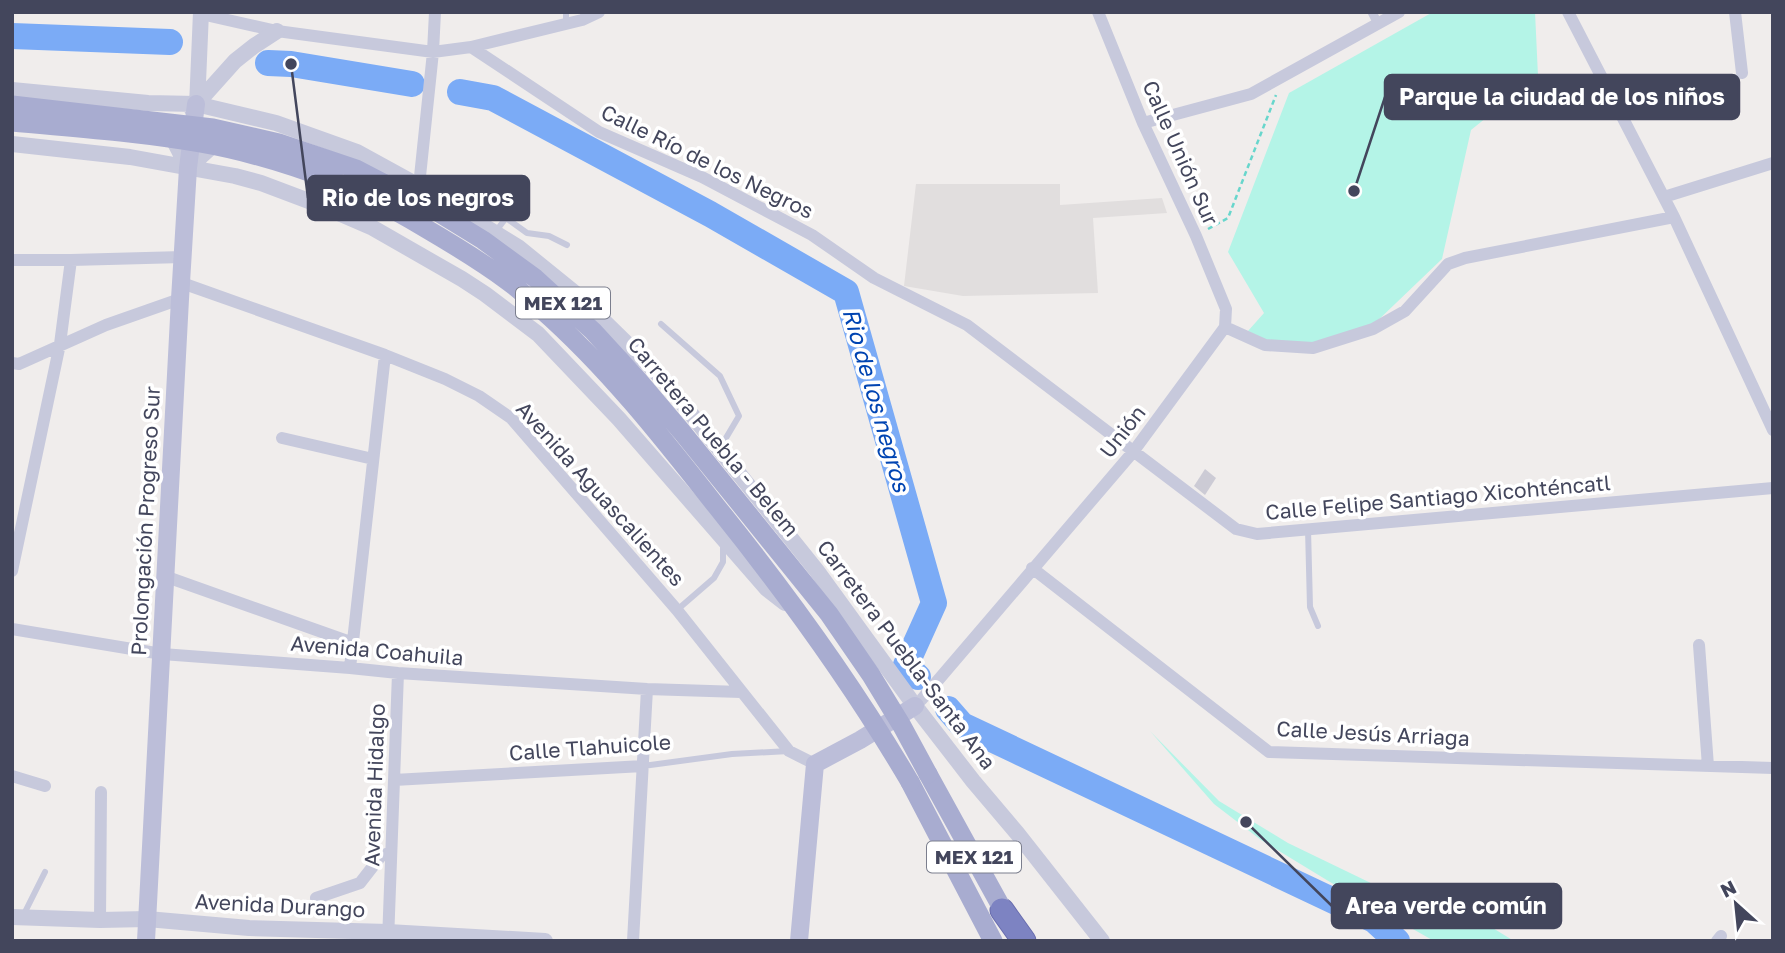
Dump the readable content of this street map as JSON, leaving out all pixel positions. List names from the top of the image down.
{
  "streets": {
    "main road": ["MEX 121", "Carretera Puebla - Belem", "Prolongación Progreso Sur"],
    "street": [
      "Calle Unión Sur",
      "Calle Río de los Negros",
      "Unión",
      "Avenida Aguascalientes",
      "Calle Felipe Santiago Xicohténcatl",
      "Avenida Coahuila",
      "Carretera Puebla-Santa Ana",
      "Calle Jesús Arriaga",
      "Calle Tlahuicole",
      "Avenida Hidalgo",
      "Avenida Durango"
    ]
  },
  "crossings": [
    ["Calle Unión Sur", "Unión"],
    ["Calle Río de los Negros", "Unión"],
    ["Calle Río de los Negros", "Calle Felipe Santiago Xicohténcatl"],
    ["Unión", "Calle Felipe Santiago Xicohténcatl"],
    ["Unión", "Carretera Puebla-Santa Ana"],
    ["Unión", "Calle Jesús Arriaga"],
    ["Avenida Aguascalientes", "Prolongación Progreso Sur"],
    ["Avenida Aguascalientes", "Avenida Coahuila"],
    ["Avenida Aguascalientes", "Calle Tlahuicole"],
    ["Prolongación Progreso Sur", "Avenida Coahuila"],
    ["Prolongación Progreso Sur", "Carretera Puebla-Santa Ana"],
    ["Prolongación Progreso Sur", "Avenida Durango"],
    ["Avenida Coahuila", "Avenida Hidalgo"],
    ["Calle Tlahuicole", "Avenida Hidalgo"],
    ["Avenida Hidalgo", "Avenida Durango"]
  ],
  "water": ["Rio de los negros"],
  "places": ["Rio de los negros", "Parque la ciudad de los niños", "Area verde común"],
  "north": "top left"
}
